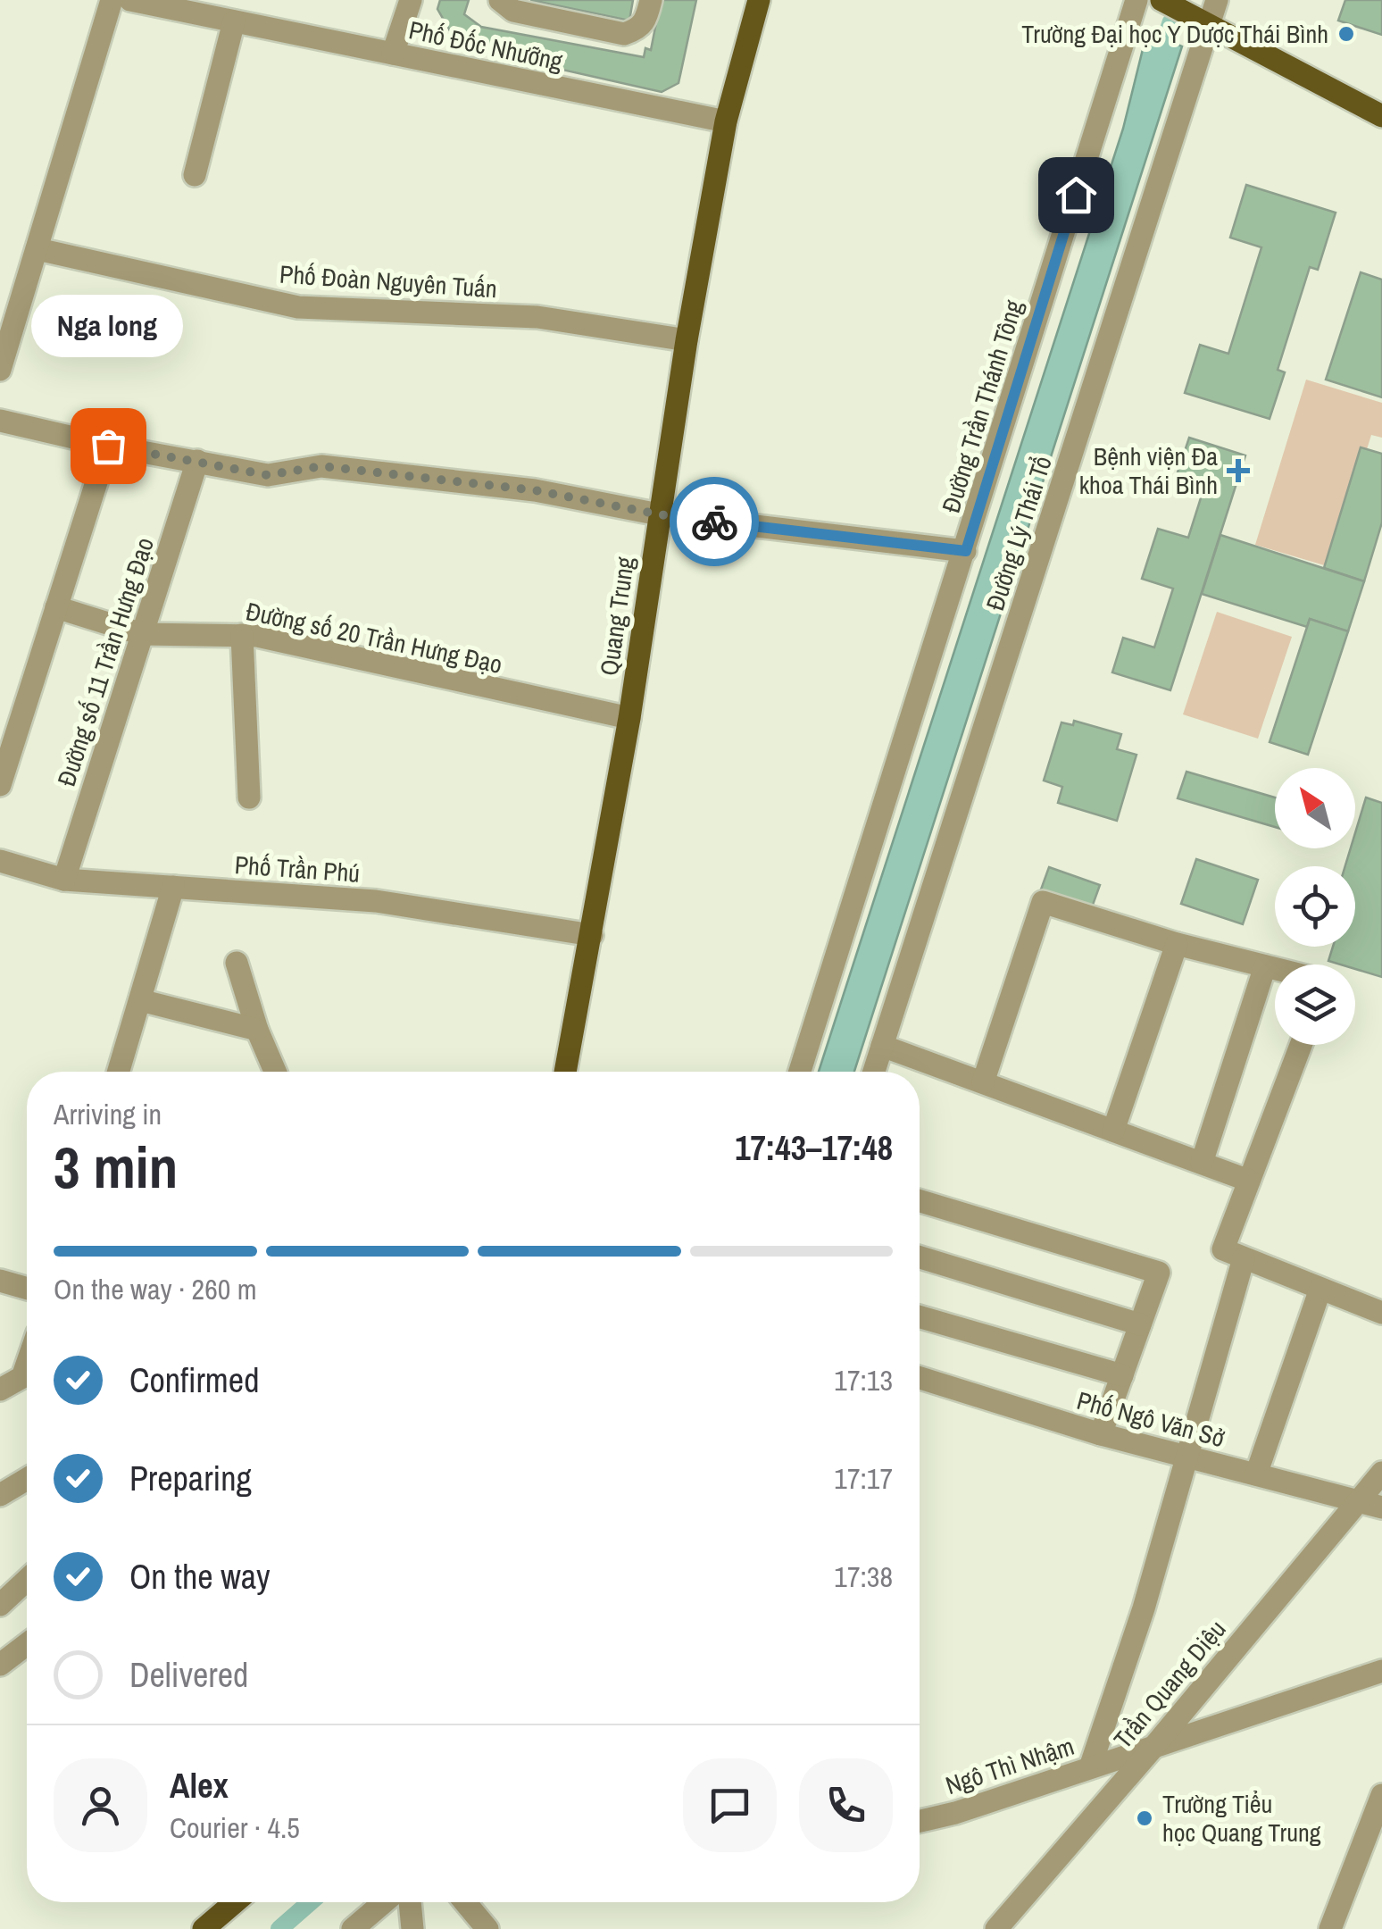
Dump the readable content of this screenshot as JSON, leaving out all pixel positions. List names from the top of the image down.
{
  "streets": {
    "main road": ["Quang Trung"],
    "street": [
      "Phố Đốc Nhưỡng",
      "Phố Đoàn Nguyên Tuấn",
      "Đường Trần Thánh Tông",
      "Đường Lý Thái Tổ",
      "Đường số 20 Trần Hưng Đạo",
      "Đường số 11 Trần Hưng Đạo",
      "Phố Trần Phú",
      "Phố Ngô Văn Sở",
      "Trần Quang Diệu",
      "Ngô Thì Nhậm"
    ]
  },
  "crossings": [
    ["Phố Đốc Nhưỡng", "Quang Trung"],
    ["Phố Đoàn Nguyên Tuấn", "Quang Trung"],
    ["Quang Trung", "Đường số 20 Trần Hưng Đạo"],
    ["Quang Trung", "Phố Trần Phú"],
    ["Đường số 20 Trần Hưng Đạo", "Đường số 11 Trần Hưng Đạo"],
    ["Đường số 11 Trần Hưng Đạo", "Phố Trần Phú"],
    ["Phố Ngô Văn Sở", "Trần Quang Diệu"],
    ["Trần Quang Diệu", "Ngô Thì Nhậm"]
  ],
  "places": {
    "other": ["Trường Đại học Y Dược Thái Bình", "Nga long", "Trường Tiểu học Quang Trung"],
    "health": ["Bệnh viện Đa khoa Thái Bình"]
  },
  "north": "top left",
  "page": {
    "bubble": "Nga long",
    "heading": ["3 min", "Arriving in", "17:43–17:48"],
    "panel": ["Alex", "Courier · 4.5"],
    "bar": "On the way · 260 m",
    "list": [
      ["Confirmed", "17:13"],
      ["Preparing", "17:17"],
      ["On the way", "17:38"],
      "Delivered"
    ]
  }
}
